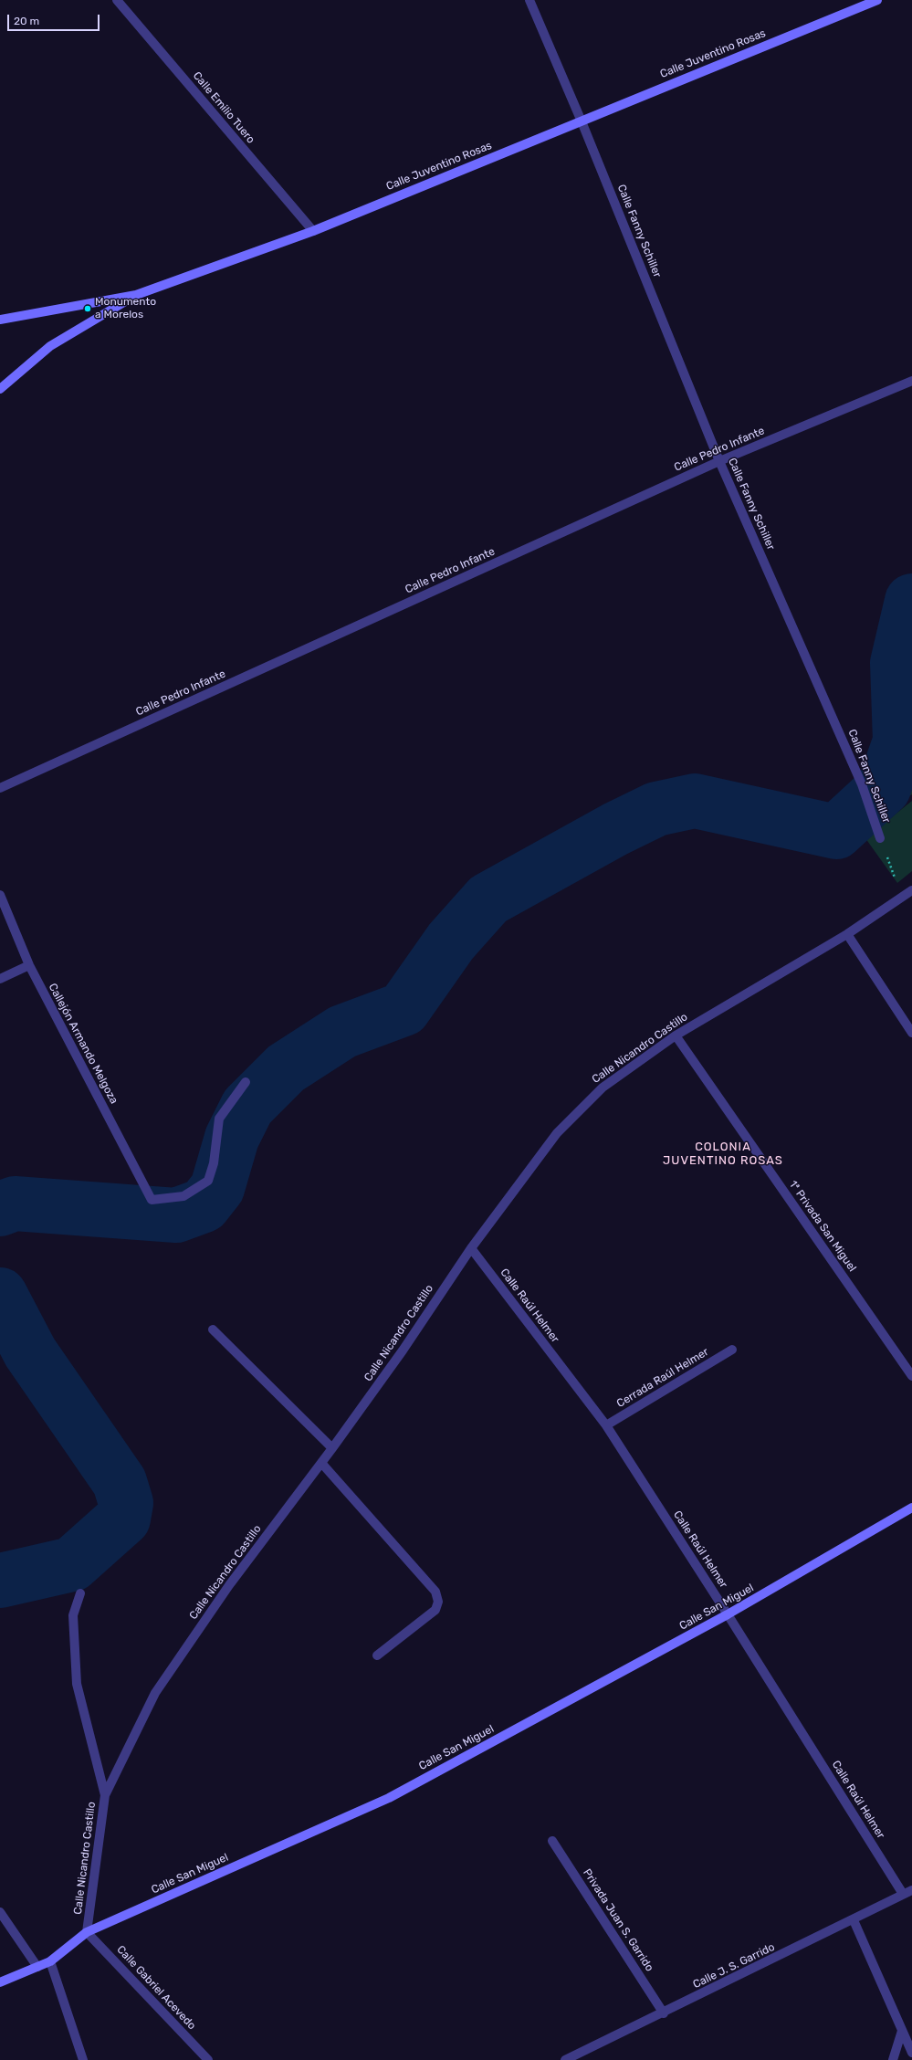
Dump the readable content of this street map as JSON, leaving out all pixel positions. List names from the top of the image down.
{
  "streets": {
    "street": [
      "Calle Juventino Rosas",
      "Calle Emilio Tuero",
      "Calle Fanny Schiller",
      "Calle Pedro Infante",
      "Callejón Armando Melgoza",
      "Calle Nicandro Castillo",
      "1ª Privada San Miguel",
      "Calle Raúl Helmer",
      "Cerrada Raúl Helmer",
      "Calle San Miguel",
      "Privada Juan S. Garrido",
      "Calle J. S. Garrido",
      "Calle Gabriel Acevedo"
    ]
  },
  "crossings": [
    ["Calle Juventino Rosas", "Calle Emilio Tuero"],
    ["Calle Juventino Rosas", "Calle Fanny Schiller"],
    ["Calle Fanny Schiller", "Calle Pedro Infante"],
    ["Calle Fanny Schiller", "Calle Nicandro Castillo"],
    ["Calle Nicandro Castillo", "1ª Privada San Miguel"],
    ["Calle Nicandro Castillo", "Calle Raúl Helmer"],
    ["Calle Nicandro Castillo", "Calle San Miguel"],
    ["Calle Nicandro Castillo", "Calle Gabriel Acevedo"],
    ["Calle Raúl Helmer", "Cerrada Raúl Helmer"],
    ["Calle Raúl Helmer", "Calle San Miguel"],
    ["Calle Raúl Helmer", "Calle J. S. Garrido"],
    ["Calle San Miguel", "Calle Gabriel Acevedo"],
    ["Privada Juan S. Garrido", "Calle J. S. Garrido"]
  ],
  "districts": ["COLONIA JUVENTINO ROSAS"],
  "places": ["Monumento a Morelos"],
  "scale_bar": "20 m"
}
